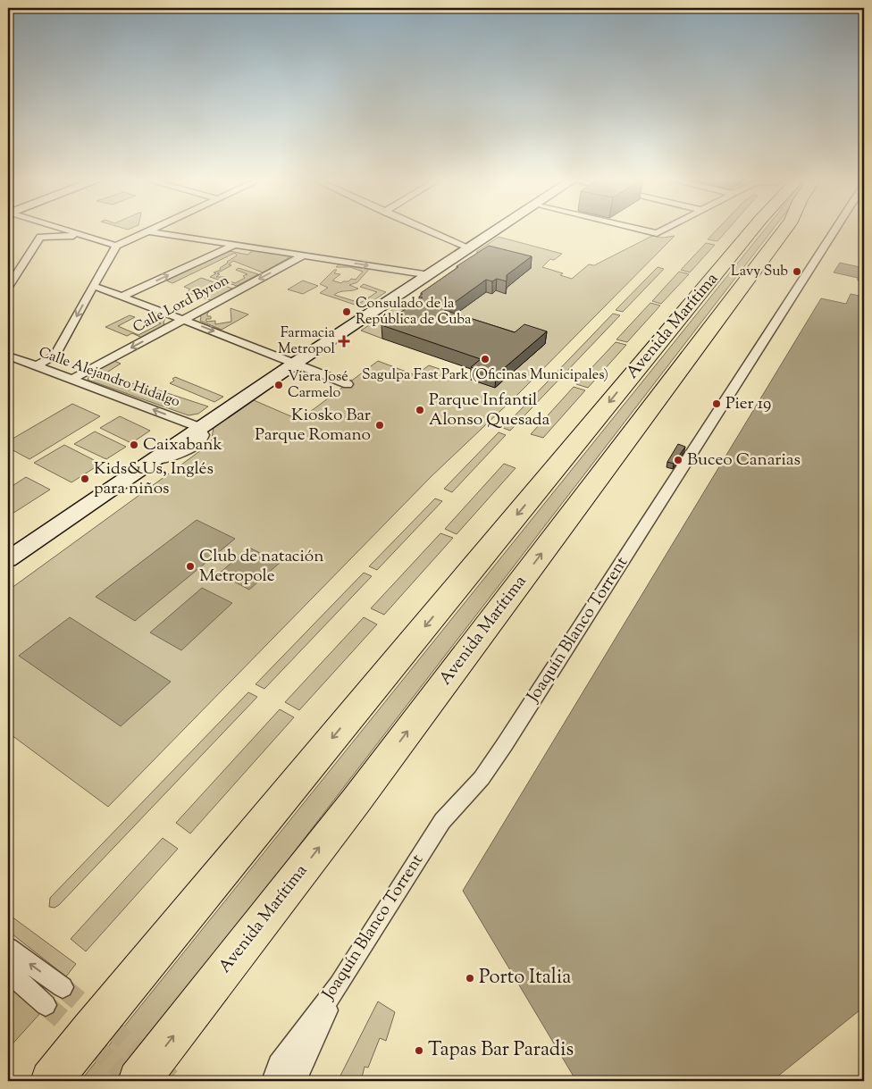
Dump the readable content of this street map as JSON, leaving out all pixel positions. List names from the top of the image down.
{
  "streets": {
    "highway": ["Avenida Marítima"],
    "street": ["Calle Lord Byron", "Calle Alejandro Hidalgo", "Joaquín Blanco Torrent"]
  },
  "crossings": [
    ["Calle Lord Byron", "Calle Alejandro Hidalgo"]
  ],
  "places": {
    "other": [
      "Lavy Sub",
      "Consulado de la República de Cuba",
      "Sagulpa Fast Park (Oficinas Municipales)",
      "Viera José Carmelo",
      "Pier 19",
      "Parque Infantil Alonso Quesada",
      "Kiosko Bar Parque Romano",
      "Caixabank",
      "Buceo Canarias",
      "Kids&Us, Inglés para niños",
      "Club de natación Metropole",
      "Porto Italia",
      "Tapas Bar Paradis"
    ],
    "health": ["Farmacia Metropol"]
  }
}
